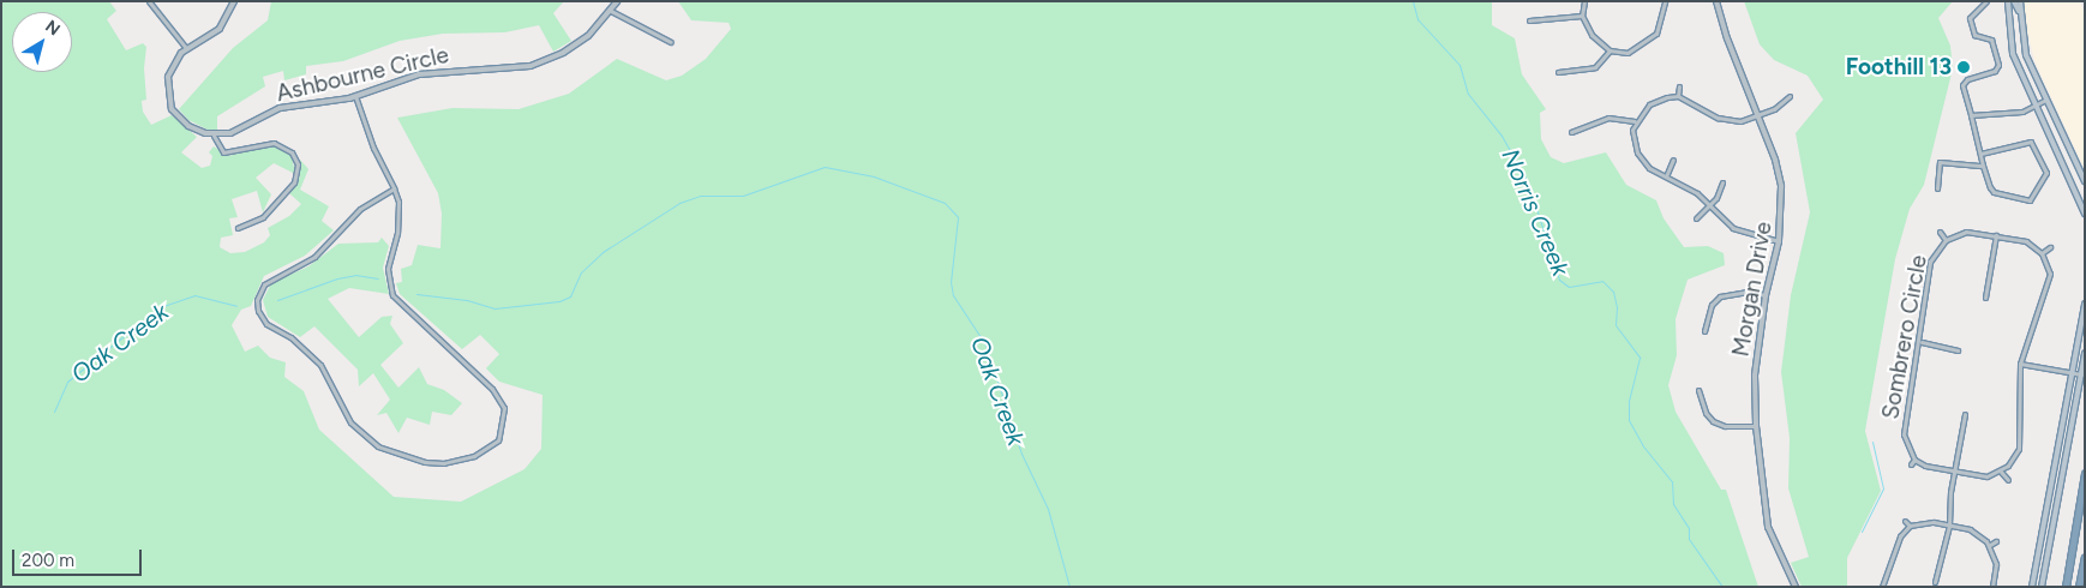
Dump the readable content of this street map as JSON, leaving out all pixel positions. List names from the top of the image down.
{
  "streets": {
    "street": ["Ashbourne Circle", "Morgan Drive", "Sombrero Circle"]
  },
  "water": ["Norris Creek", "Oak Creek"],
  "places": ["Foothill 13"],
  "scale_bar": "200 m",
  "north": "top right"
}
